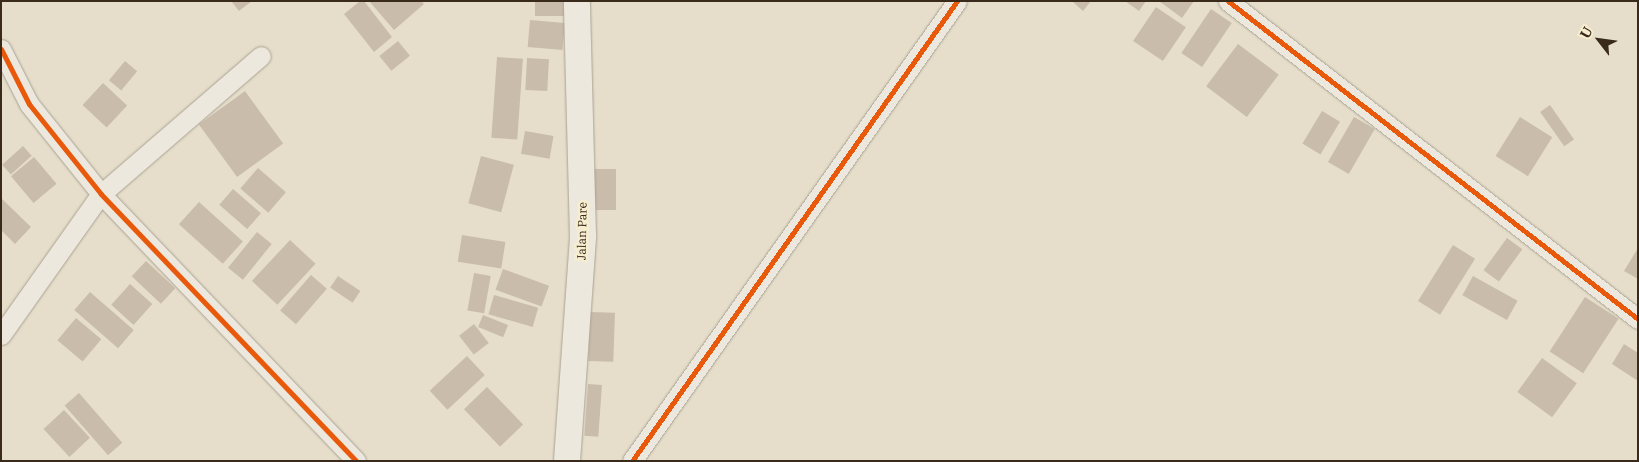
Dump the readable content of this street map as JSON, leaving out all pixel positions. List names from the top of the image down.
{
  "streets": {
    "street": ["Jalan Pare"]
  },
  "north": "top left"
}
